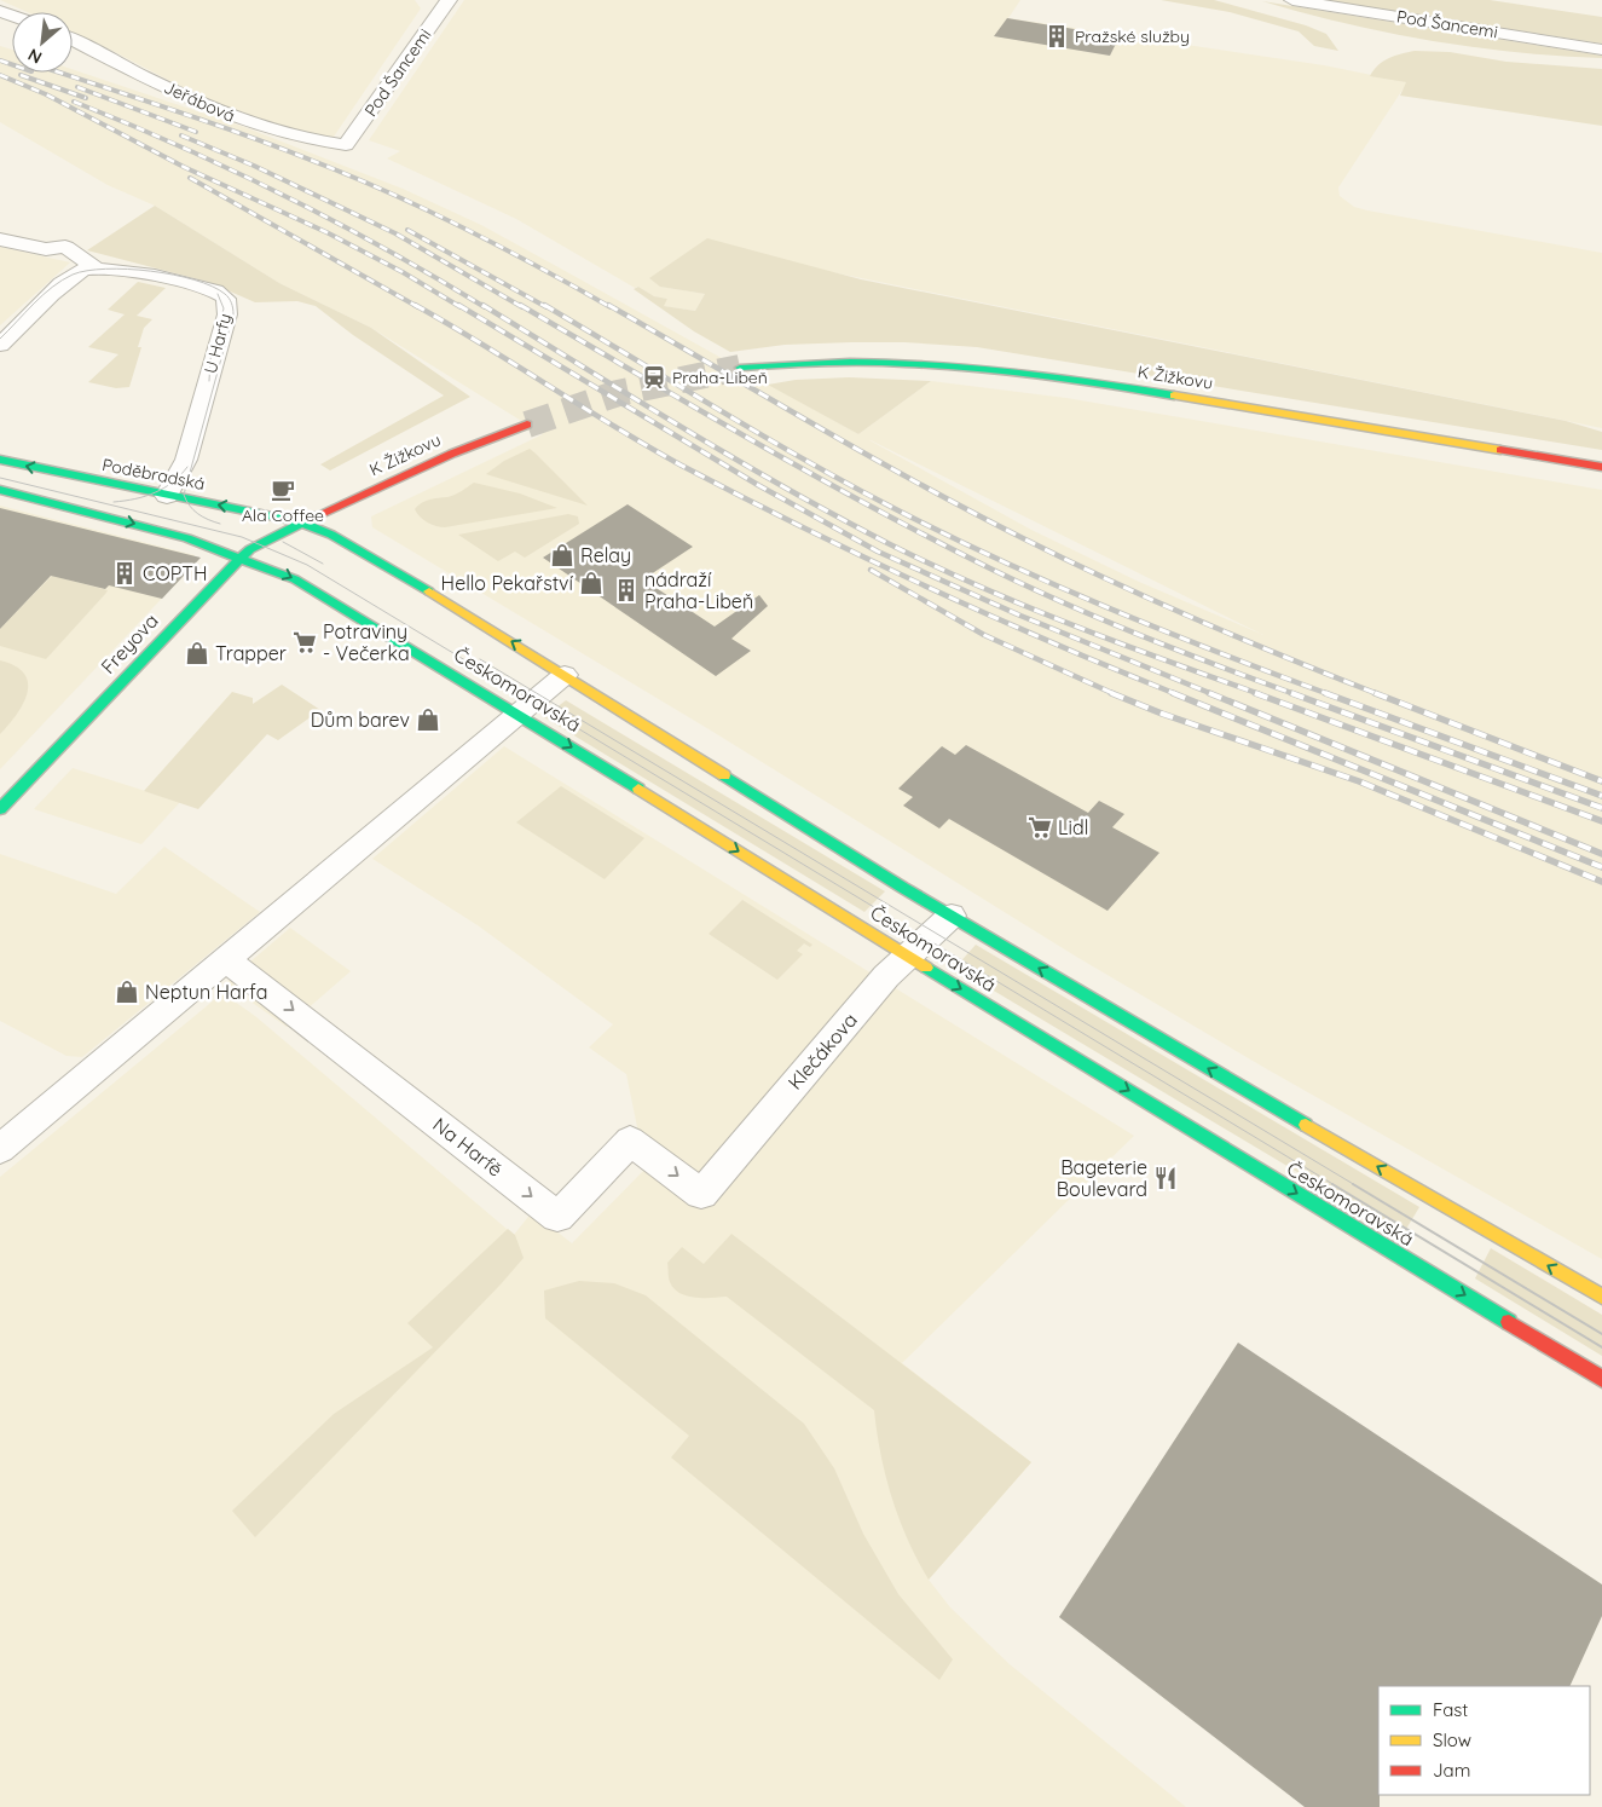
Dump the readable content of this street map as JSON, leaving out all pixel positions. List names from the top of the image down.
{
  "streets": {
    "main road": [
      "K Žižkovu",
      "Poděbradská",
      "Freyova",
      "Českomoravská"
    ],
    "street": [
      "Pod Šancemi",
      "Jeřábová",
      "U Harfy",
      "Klečákova",
      "Na Harfě"
    ]
  },
  "crossings": [
    ["Pod Šancemi", "Jeřábová"],
    ["U Harfy", "Poděbradská"],
    ["K Žižkovu", "Poděbradská"],
    ["K Žižkovu", "Freyova"],
    ["K Žižkovu", "Českomoravská"],
    ["Poděbradská", "Freyova"],
    ["Poděbradská", "Českomoravská"],
    ["Freyova", "Českomoravská"],
    ["Českomoravská", "Klečákova"],
    ["Klečákova", "Na Harfě"]
  ],
  "one_way": ["Na Harfě"],
  "places": {
    "building": ["Pražské služby", "COPTH", "nádraží Praha-Libeň"],
    "station": ["Praha-Libeň"],
    "cafe": ["Ala Coffee"],
    "shop": [
      "Relay",
      "Hello Pekařství",
      "Trapper",
      "Dům barev",
      "Neptun Harfa"
    ],
    "supermarket": ["Potraviny - Večerka", "Lidl"],
    "restaurant": ["Bageterie Boulevard"]
  },
  "legend": ["Fast", "Slow", "Jam"],
  "north": "bottom left"
}
